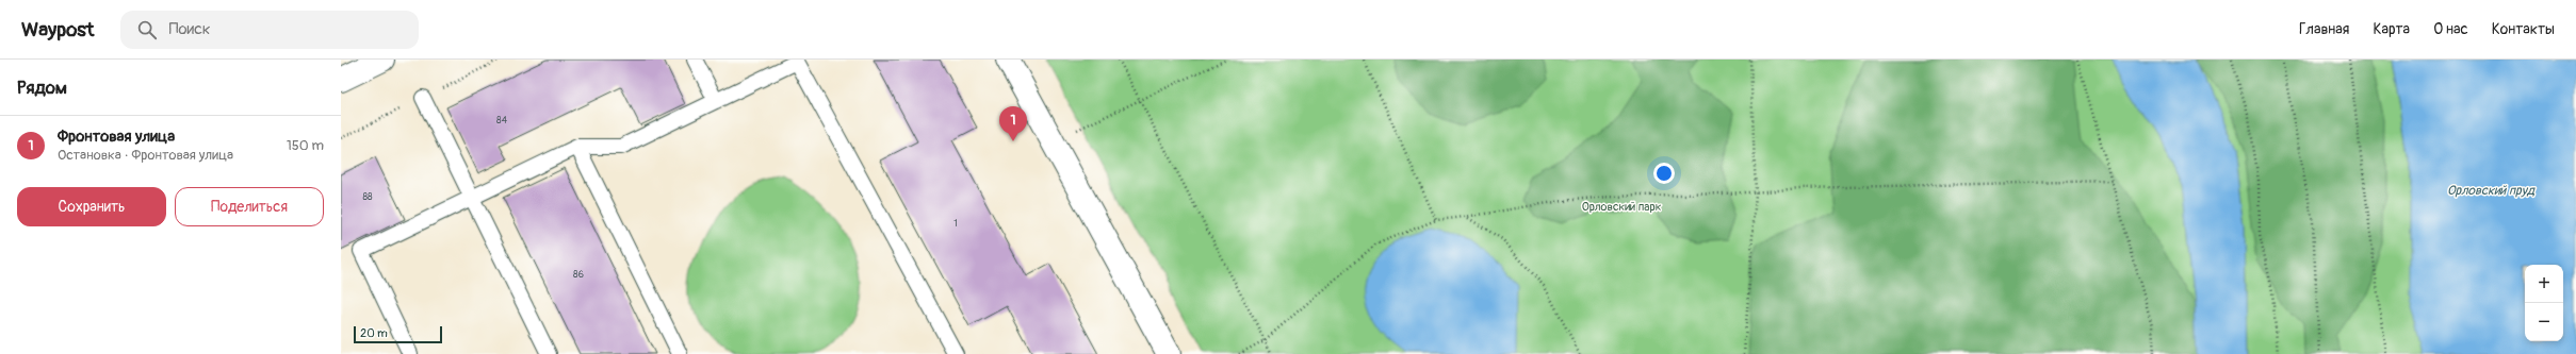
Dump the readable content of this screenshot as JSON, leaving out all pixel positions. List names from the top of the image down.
{
  "water": ["Орловский пруд"],
  "parks": ["Орловский парк"],
  "house_numbers": [
    "84",
    "88",
    "1",
    "86"
  ],
  "scale_bar": "20 m",
  "page": {
    "header": "Waypost",
    "search": "Поиск",
    "nav": [
      "Главная",
      "Карта",
      "О нас",
      "Контакты"
    ],
    "heading": "Рядом",
    "pins": "1",
    "list": [
      {
        "mark": "1",
        "name": "Фронтовая улица",
        "note": "Остановка · Фронтовая улица",
        "value": "150 m"
      }
    ],
    "buttons": ["Сохранить", "Поделиться"],
    "map_buttons": ["+", "−"],
    "scale": "20 m"
  }
}
